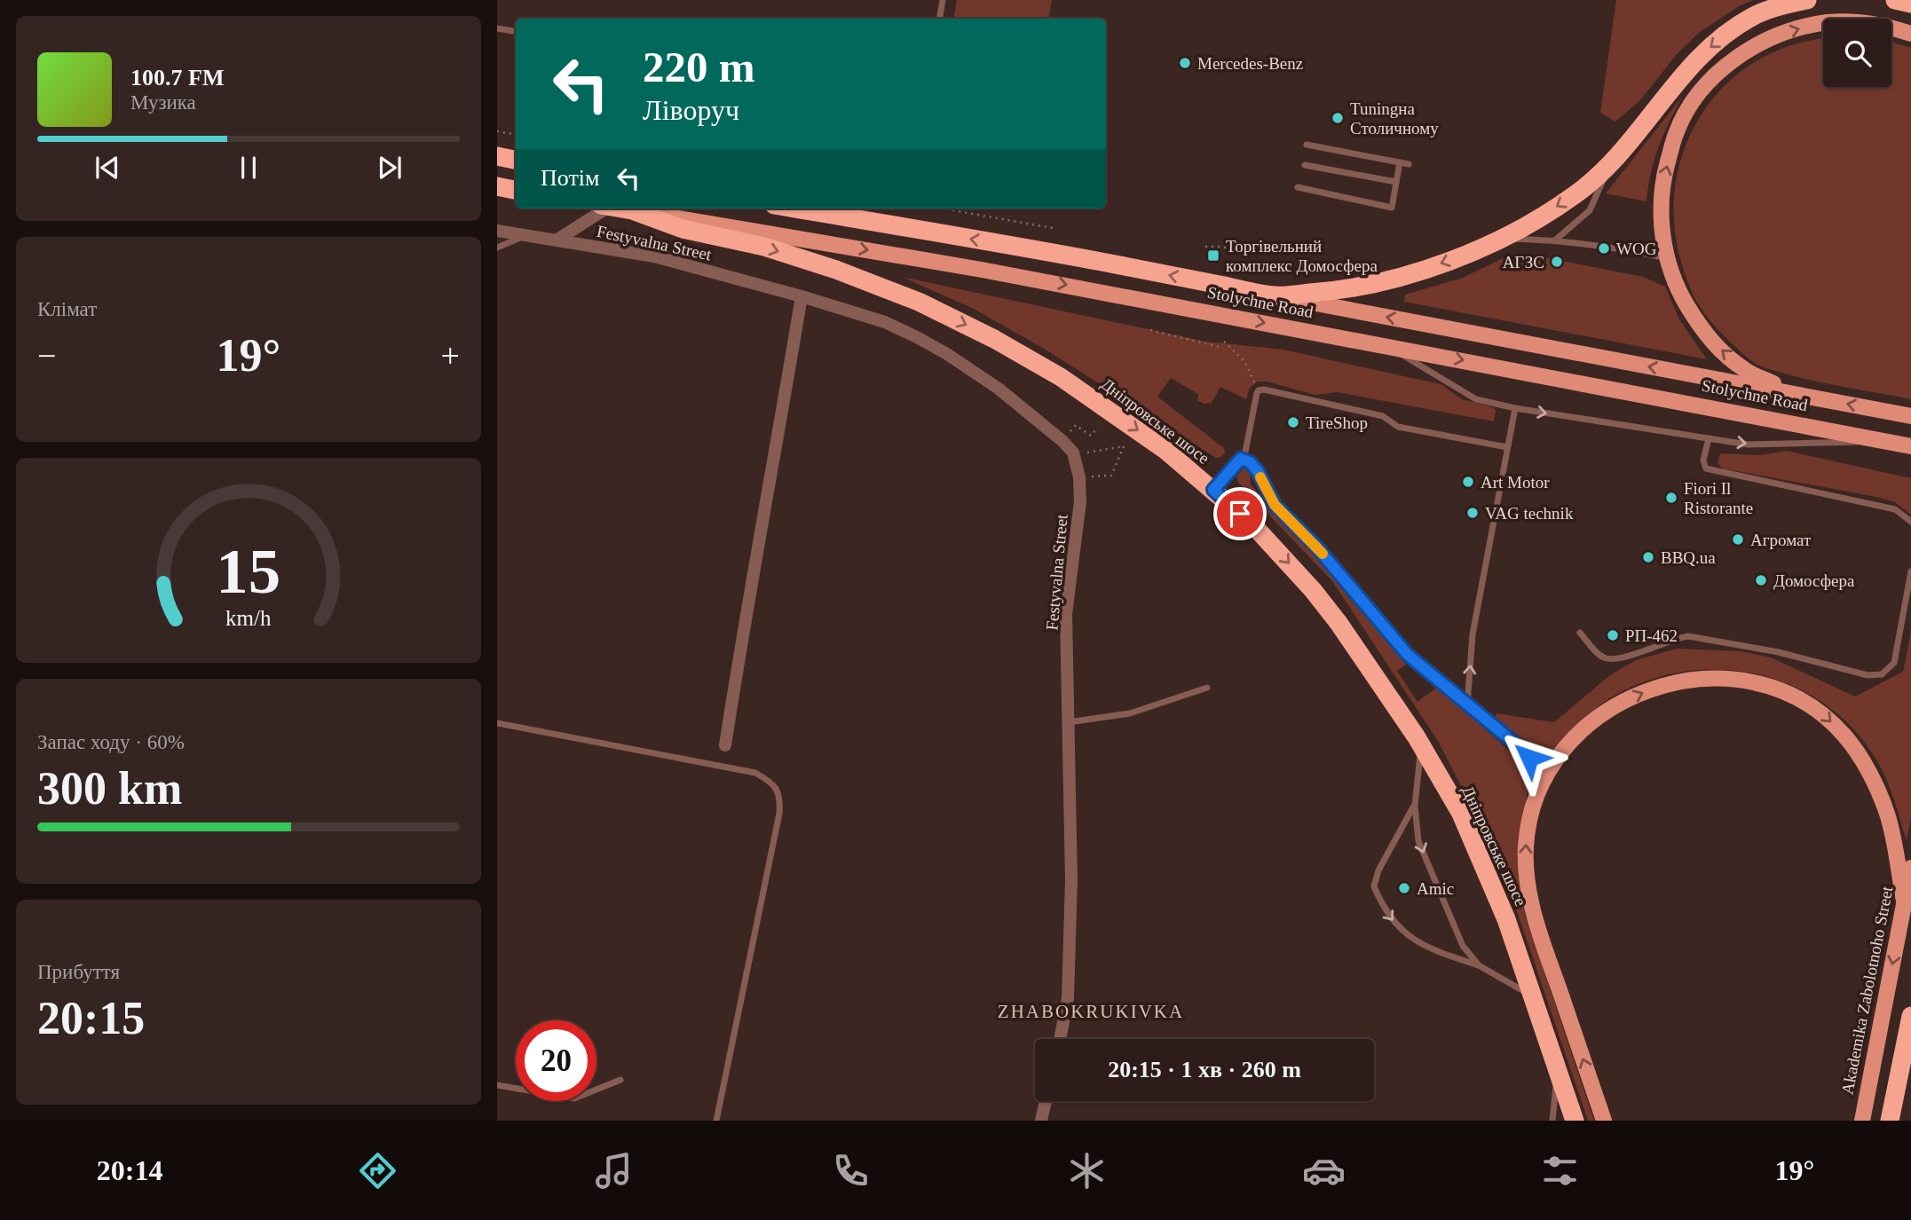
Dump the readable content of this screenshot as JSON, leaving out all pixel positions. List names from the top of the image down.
{
  "streets": {
    "highway": ["Stolychne Road", "Дніпровське шосе"],
    "main road": ["Akademika Zabolotnoho Street"],
    "street": ["Festyvalna Street"]
  },
  "crossings": [
    ["Stolychne Road", "Дніпровське шосе"],
    ["Дніпровське шосе", "Akademika Zabolotnoho Street"]
  ],
  "districts": ["ZHABOKRUKIVKA"],
  "places": {
    "other": [
      "Mercedes-Benz",
      "Tuningна Столичному",
      "WOG",
      "АГЗС",
      "TireShop",
      "Art Motor",
      "Fiori Il Ristorante",
      "VAG technik",
      "Агромат",
      "BBQ.ua",
      "Домосфера",
      "РП-462",
      "Amic"
    ],
    "transit": ["Торгівельний комплекс Домосфера"]
  },
  "page": {
    "turn": ["220 m", "Ліворуч"],
    "song": ["100.7 FM", "Музика"],
    "then": "Потім",
    "tile": [
      "Клімат",
      ["Запас ходу · 60%", "300 km"],
      ["Прибуття", "20:15"]
    ],
    "heat": ["−", "19°", "+"],
    "limit": "20",
    "trip": "20:15 · 1 хв · 260 m",
    "tabs": ["20:14", "19°"],
    "gauge": ["15", "km/h"]
  }
}
